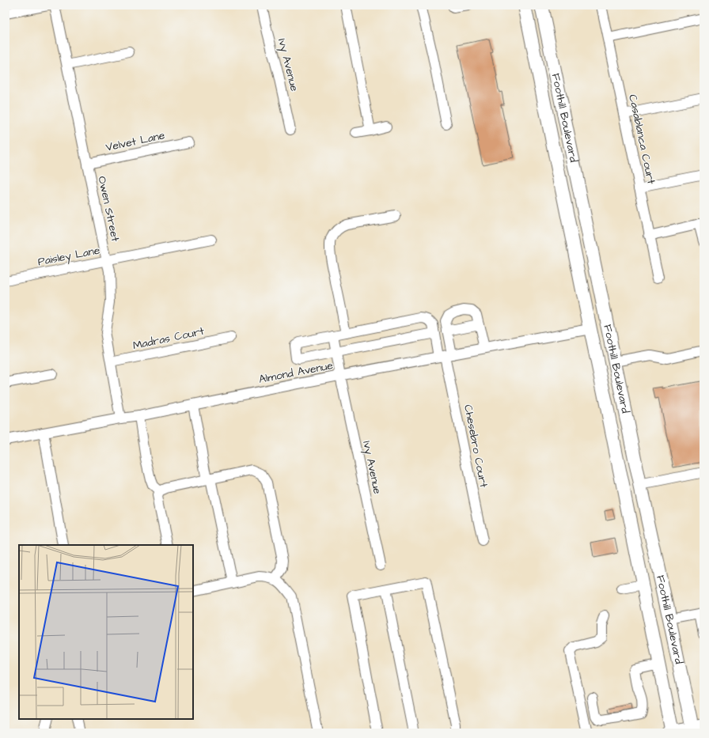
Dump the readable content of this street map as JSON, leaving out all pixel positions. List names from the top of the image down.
{
  "streets": {
    "main road": ["Foothill Boulevard"],
    "street": [
      "Ivy Avenue",
      "Casablanca Court",
      "Velvet Lane",
      "Owen Street",
      "Paisley Lane",
      "Madras Court",
      "Almond Avenue",
      "Chesebro Court"
    ]
  },
  "crossings": [
    ["Ivy Avenue", "Almond Avenue"],
    ["Foothill Boulevard", "Almond Avenue"],
    ["Velvet Lane", "Owen Street"],
    ["Owen Street", "Paisley Lane"],
    ["Owen Street", "Madras Court"],
    ["Owen Street", "Almond Avenue"],
    ["Almond Avenue", "Chesebro Court"]
  ]
}
